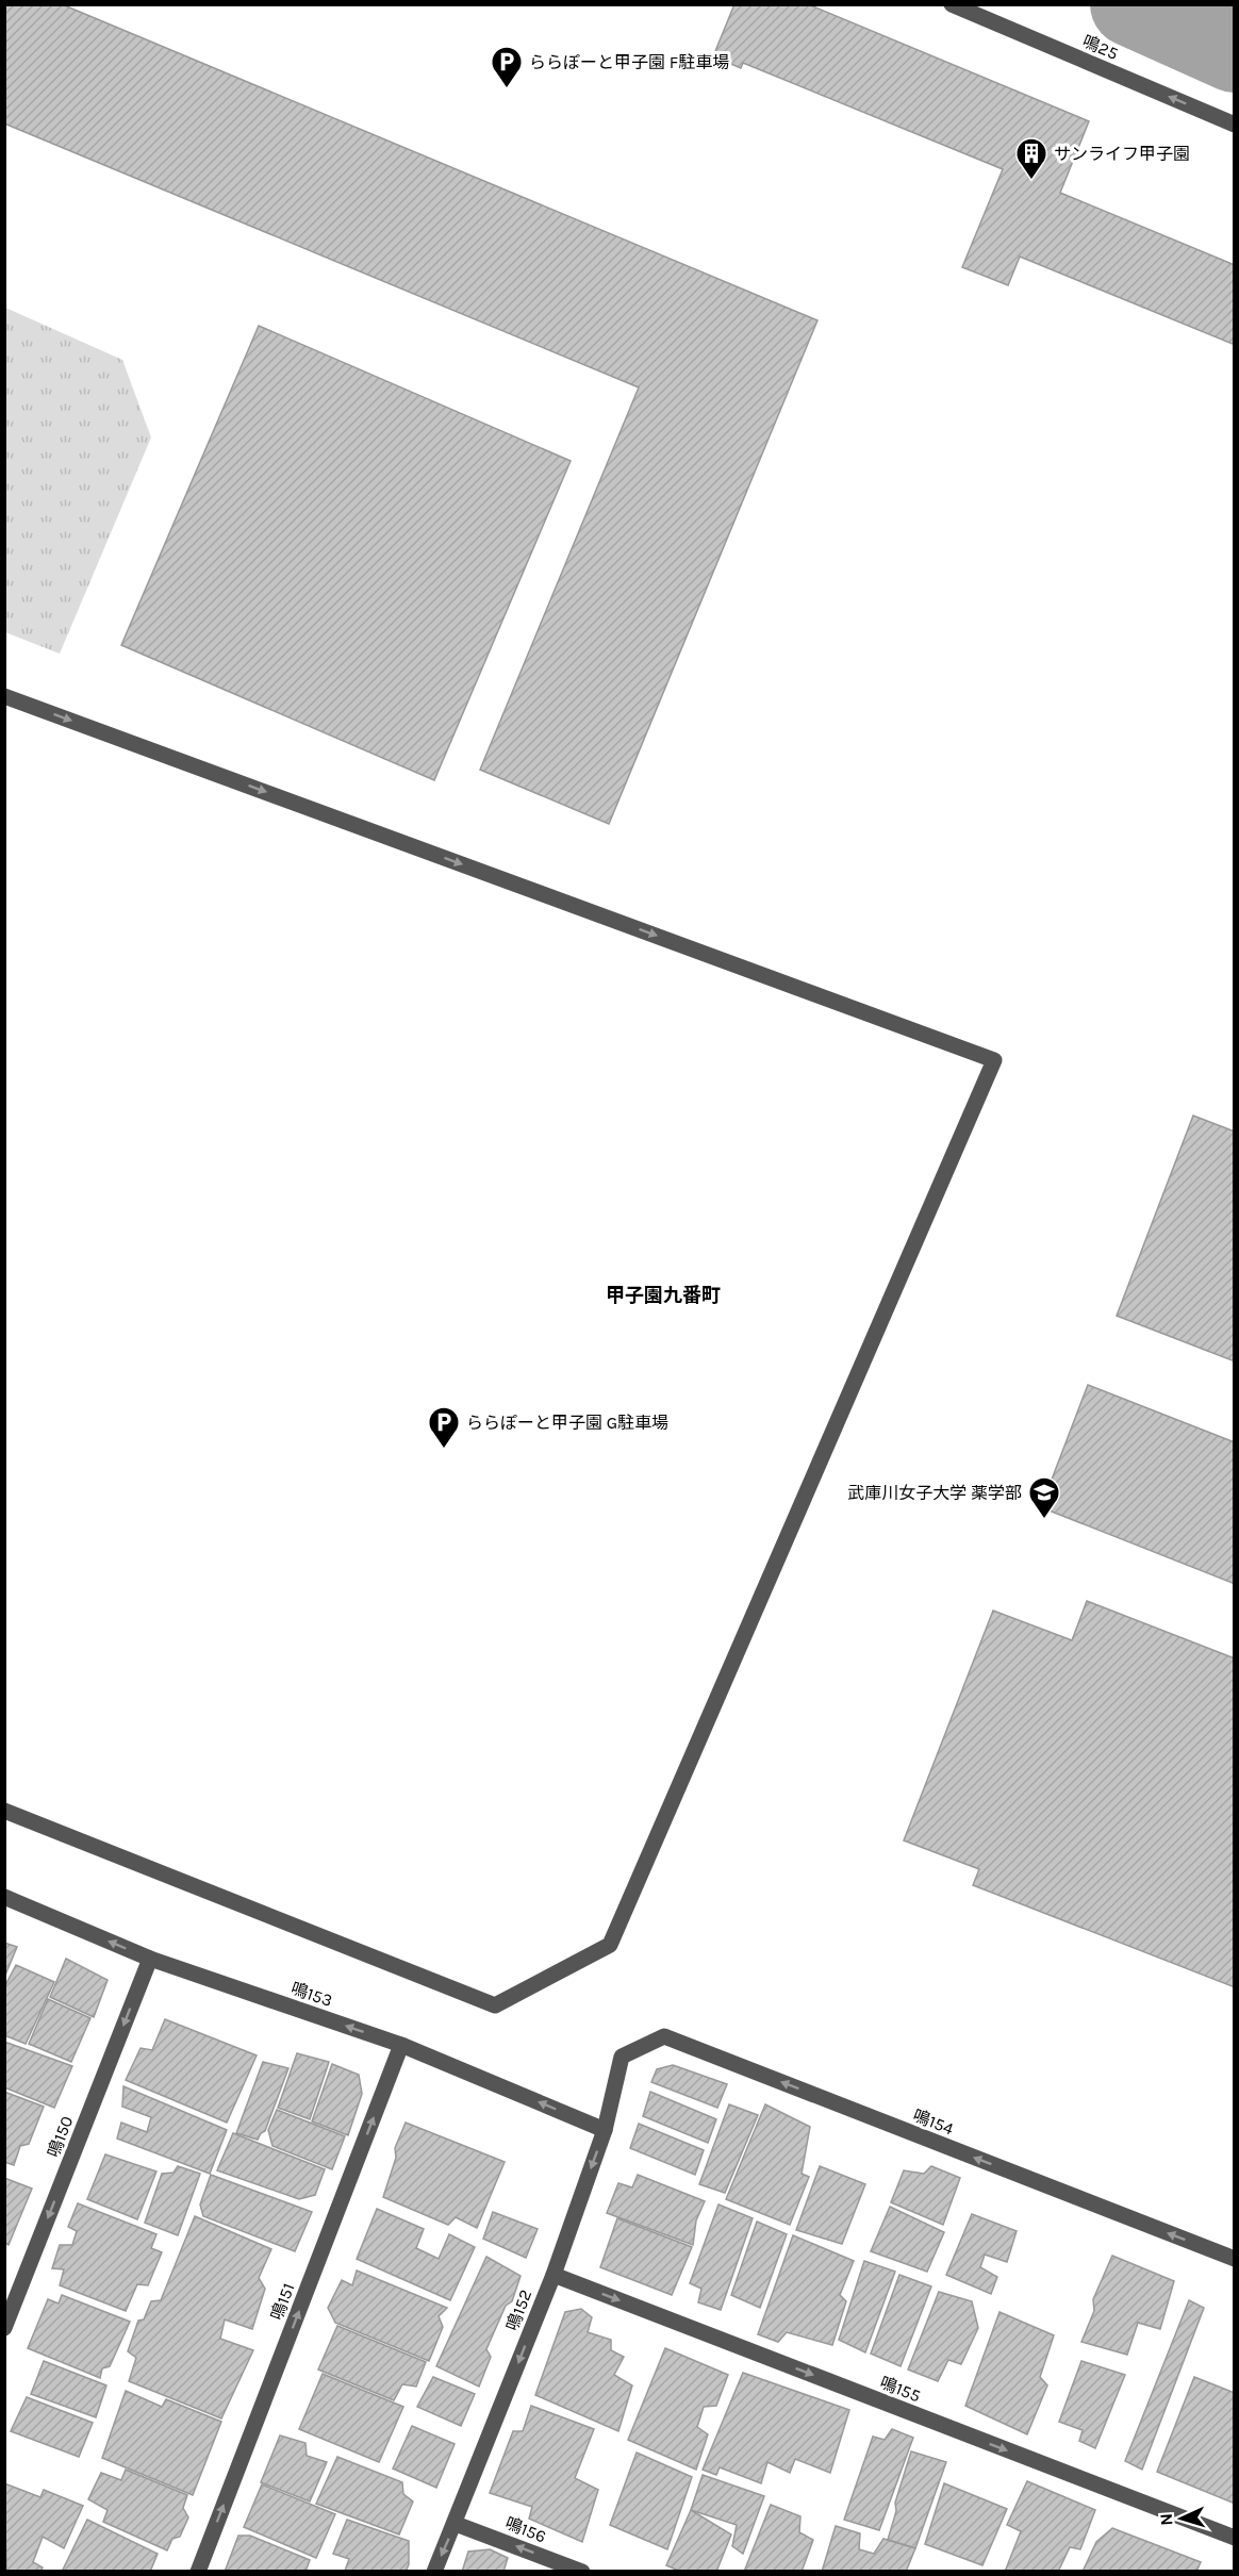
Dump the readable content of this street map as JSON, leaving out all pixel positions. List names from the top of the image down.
{
  "streets": {
    "street": [
      "鳴25",
      "鳴153",
      "鳴154",
      "鳴150",
      "鳴151",
      "鳴152",
      "鳴155",
      "鳴156"
    ]
  },
  "crossings": [
    ["鳴153", "鳴150"],
    ["鳴153", "鳴151"],
    ["鳴153", "鳴152"],
    ["鳴154", "鳴152"],
    ["鳴152", "鳴155"],
    ["鳴152", "鳴156"]
  ],
  "one_way": [
    "鳴25",
    "鳴153",
    "鳴154",
    "鳴150",
    "鳴151",
    "鳴152",
    "鳴155",
    "鳴156"
  ],
  "districts": ["甲子園九番町"],
  "places": {
    "parking": ["ららぽーと甲子園 F駐車場", "ららぽーと甲子園 G駐車場"],
    "building": ["サンライフ甲子園"],
    "school or university": ["武庫川女子大学 薬学部"]
  },
  "north": "left"
}
